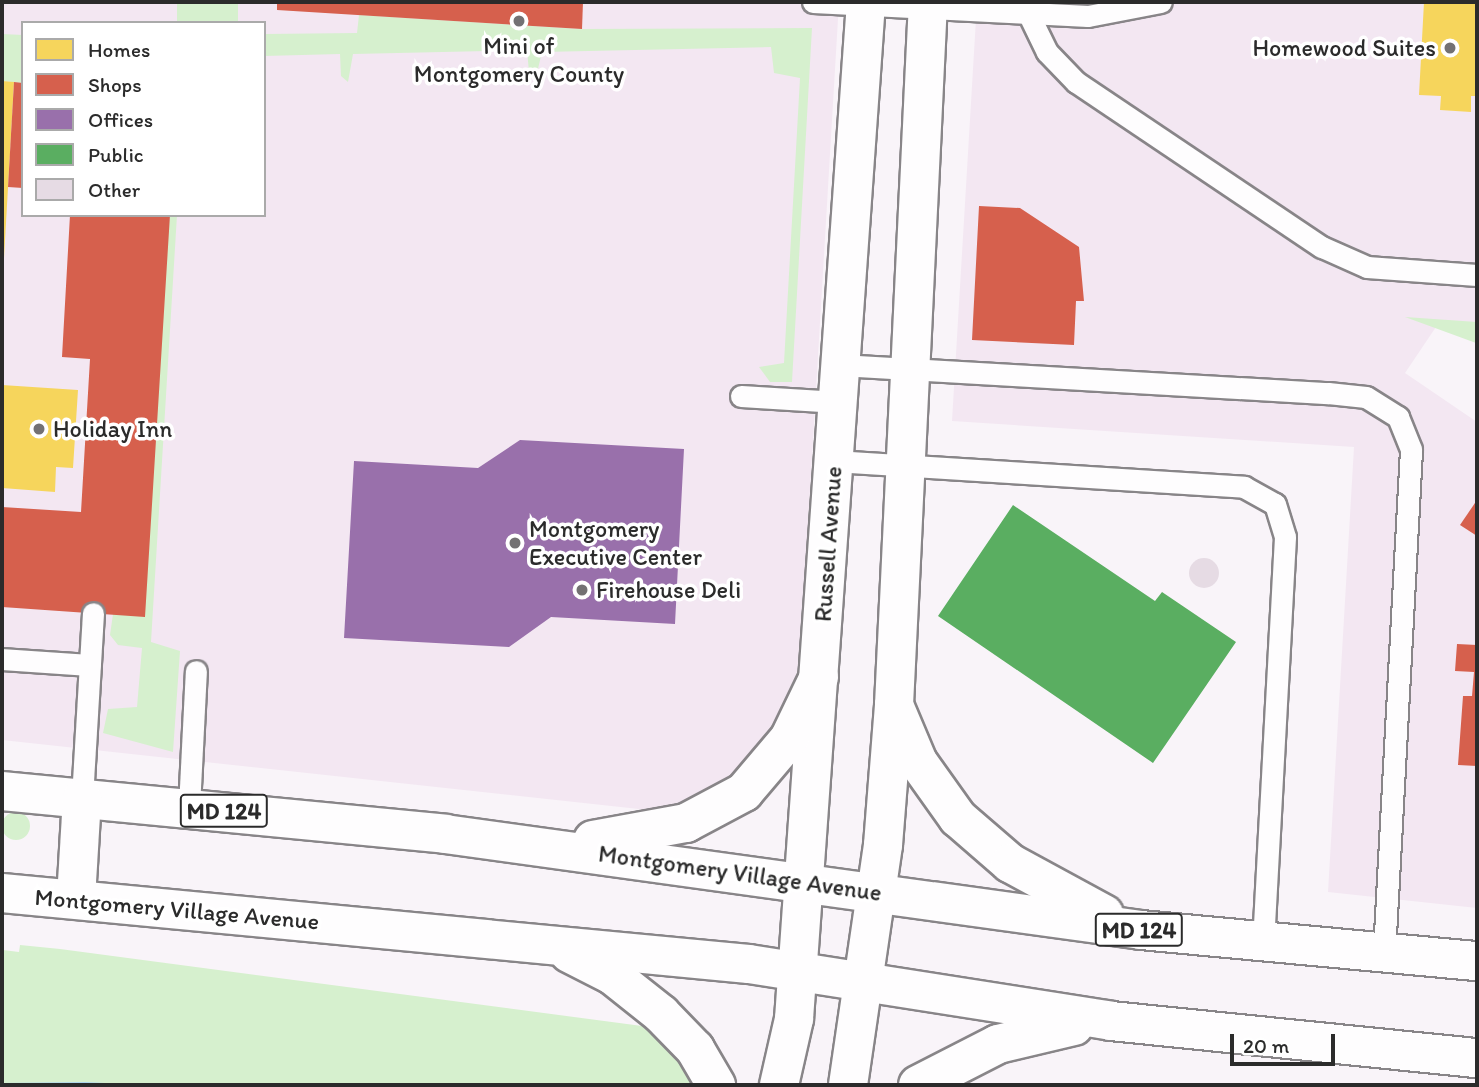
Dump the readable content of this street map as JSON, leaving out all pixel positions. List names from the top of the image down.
{
  "streets": {
    "main road": ["Russell Avenue", "MD 124", "Montgomery Village Avenue"]
  },
  "crossings": [
    ["Russell Avenue", "Montgomery Village Avenue"]
  ],
  "places": [
    "Mini of Montgomery County",
    "Homewood Suites",
    "Holiday Inn",
    "Montgomery Executive Center",
    "Firehouse Deli"
  ],
  "legend": [
    "Homes",
    "Shops",
    "Offices",
    "Public",
    "Other"
  ],
  "scale_bar": "20 m"
}
